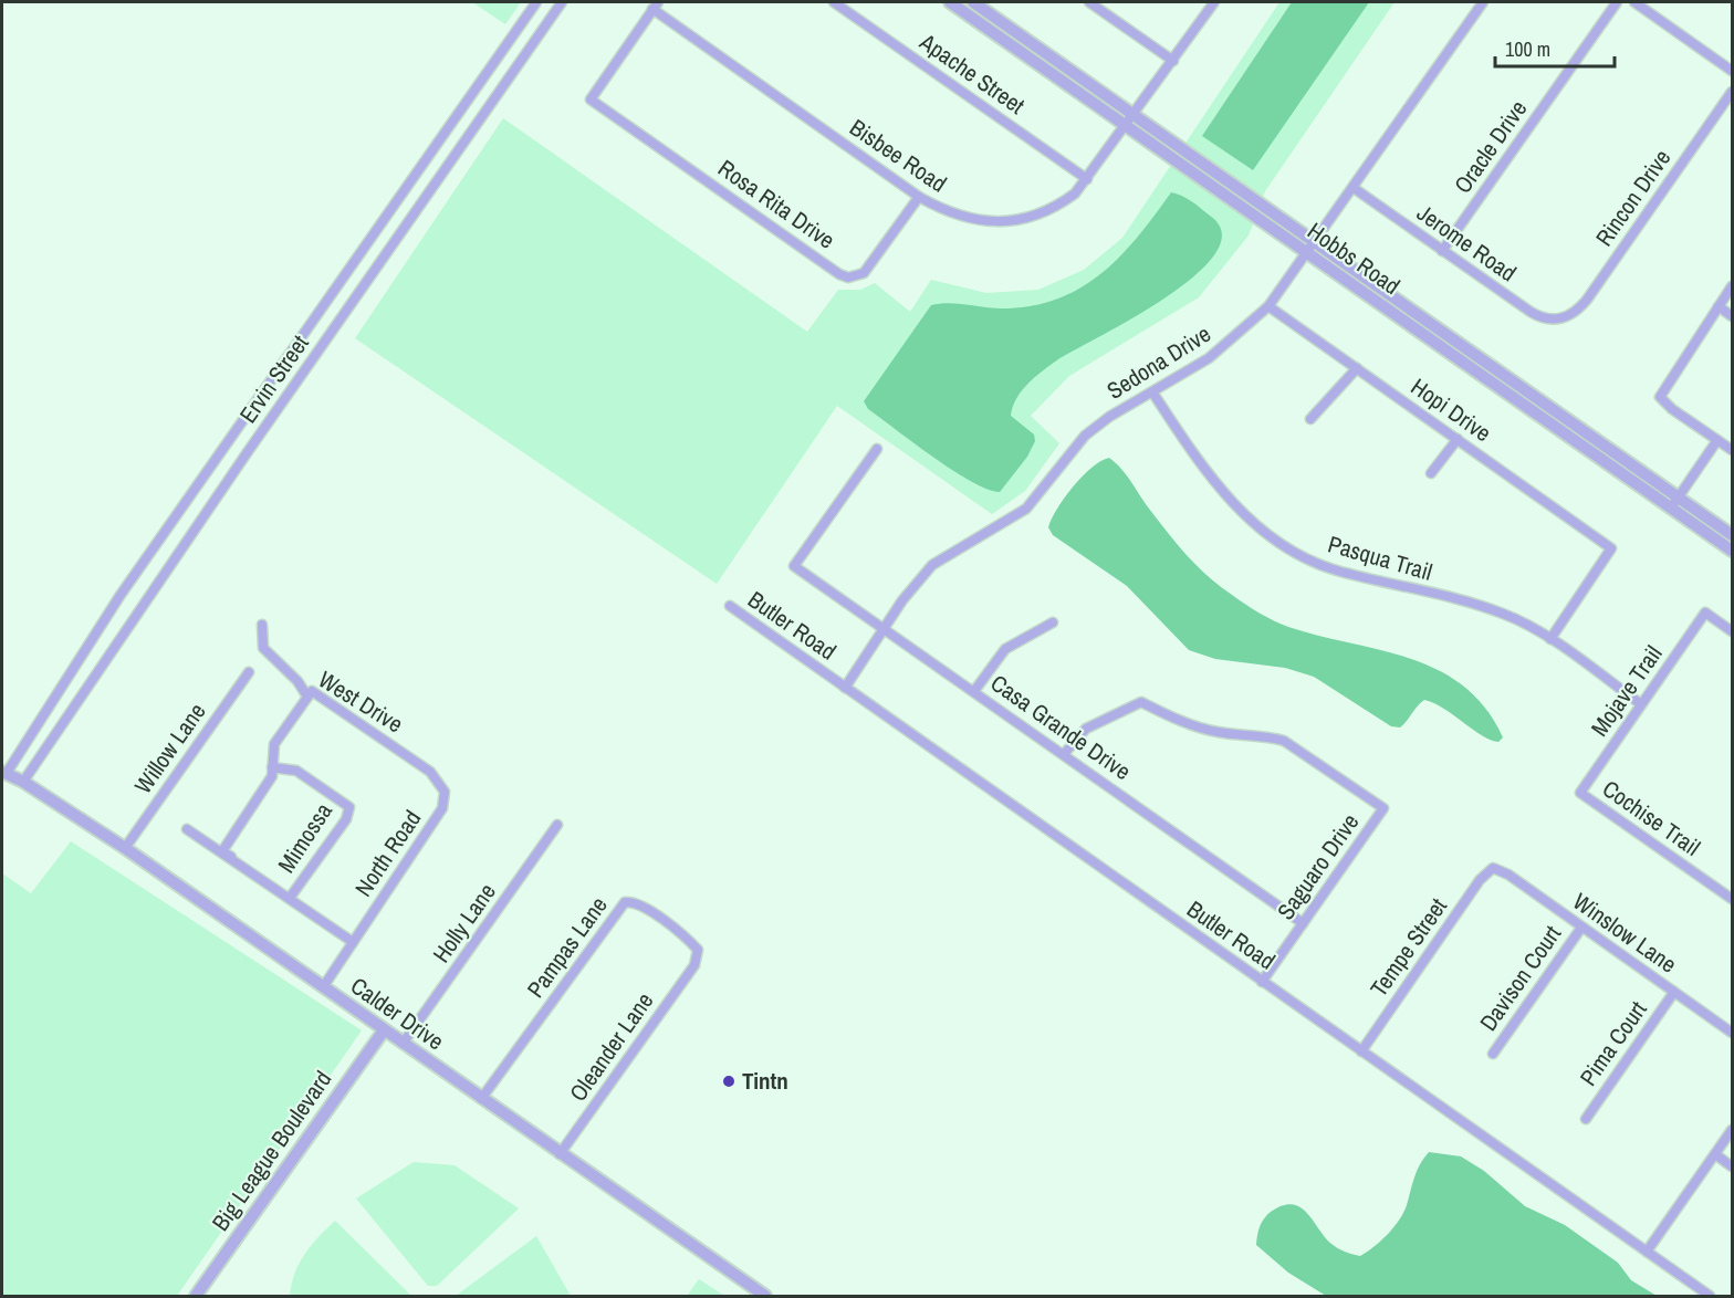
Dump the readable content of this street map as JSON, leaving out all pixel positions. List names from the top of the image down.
{
  "streets": {
    "street": [
      "Apache Street",
      "Oracle Drive",
      "Bisbee Road",
      "Rincon Drive",
      "Rosa Rita Drive",
      "Jerome Road",
      "Hobbs Road",
      "Sedona Drive",
      "Ervin Street",
      "Hopi Drive",
      "Pasqua Trail",
      "Butler Road",
      "Mojave Trail",
      "West Drive",
      "Casa Grande Drive",
      "Willow Lane",
      "Cochise Trail",
      "Mimossa",
      "North Road",
      "Saguaro Drive",
      "Holly Lane",
      "Winslow Lane",
      "Pampas Lane",
      "Tempe Street",
      "Davison Court",
      "Calder Drive",
      "Pima Court",
      "Oleander Lane",
      "Big League Boulevard"
    ]
  },
  "crossings": [
    ["Apache Street", "Bisbee Road"],
    ["Oracle Drive", "Jerome Road"],
    ["Bisbee Road", "Rosa Rita Drive"],
    ["Bisbee Road", "Hobbs Road"],
    ["Rincon Drive", "Jerome Road"],
    ["Jerome Road", "Sedona Drive"],
    ["Hobbs Road", "Sedona Drive"],
    ["Sedona Drive", "Hopi Drive"],
    ["Sedona Drive", "Pasqua Trail"],
    ["Sedona Drive", "Butler Road"],
    ["Sedona Drive", "Casa Grande Drive"],
    ["Ervin Street", "Calder Drive"],
    ["Hopi Drive", "Pasqua Trail"],
    ["Pasqua Trail", "Mojave Trail"],
    ["Butler Road", "Saguaro Drive"],
    ["Butler Road", "Tempe Street"],
    ["Mojave Trail", "Cochise Trail"],
    ["West Drive", "North Road"],
    ["Casa Grande Drive", "Saguaro Drive"],
    ["Willow Lane", "Calder Drive"],
    ["North Road", "Calder Drive"],
    ["Holly Lane", "Calder Drive"],
    ["Winslow Lane", "Tempe Street"],
    ["Winslow Lane", "Davison Court"],
    ["Winslow Lane", "Pima Court"],
    ["Pampas Lane", "Calder Drive"],
    ["Pampas Lane", "Oleander Lane"],
    ["Calder Drive", "Oleander Lane"],
    ["Calder Drive", "Big League Boulevard"]
  ],
  "places": ["Tintn"],
  "scale_bar": "100 m"
}
